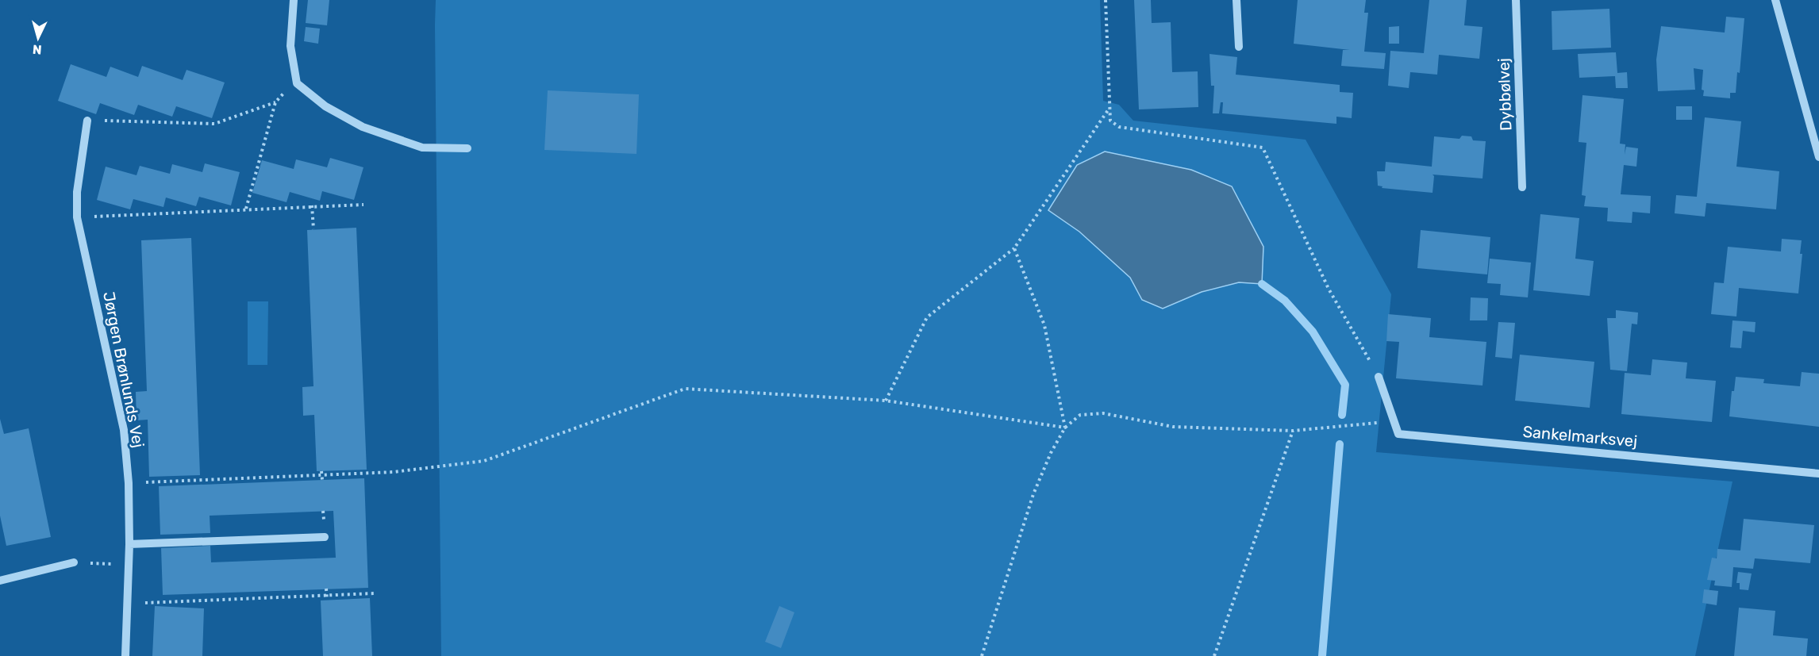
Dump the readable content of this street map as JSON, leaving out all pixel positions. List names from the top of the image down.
{
  "streets": {
    "street": ["Dybbølvej", "Jørgen Brønlunds Vej", "Sankelmarksvej"]
  },
  "north": "bottom"
}
